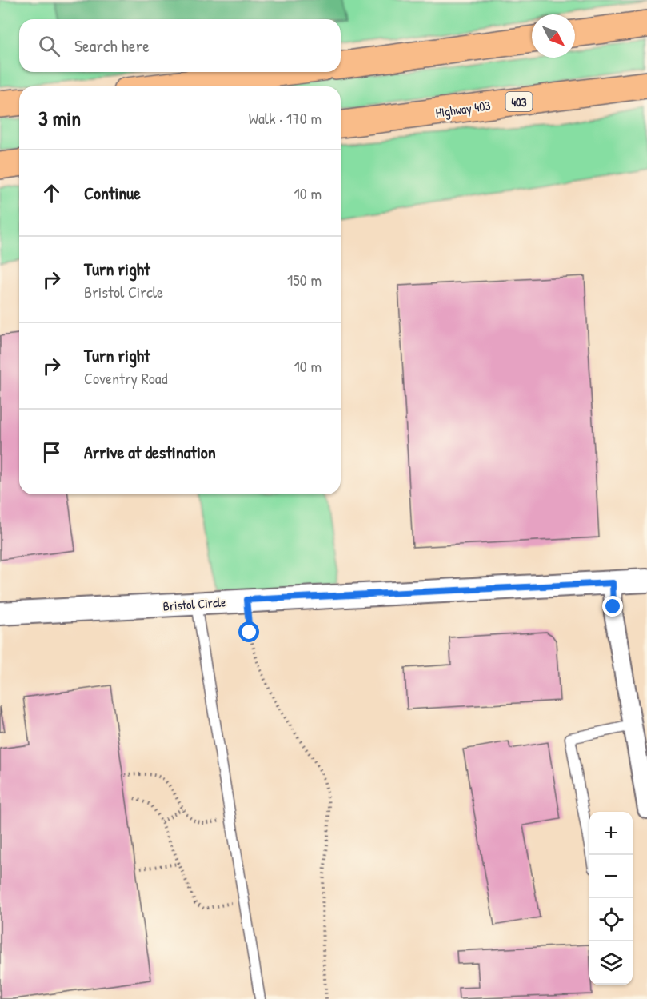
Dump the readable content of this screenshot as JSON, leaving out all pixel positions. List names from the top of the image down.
{
  "streets": {
    "highway": ["403", "Highway 403"],
    "street": ["Bristol Circle"]
  },
  "north": "bottom right",
  "page": {
    "search": "Search here",
    "heading": ["3 min", "Walk · 170 m"],
    "list": [
      ["Continue", "10 m"],
      ["Turn right", "Bristol Circle", "150 m"],
      ["Turn right", "Coventry Road", "10 m"],
      "Arrive at destination"
    ],
    "map_buttons": ["+", "−"]
  }
}
